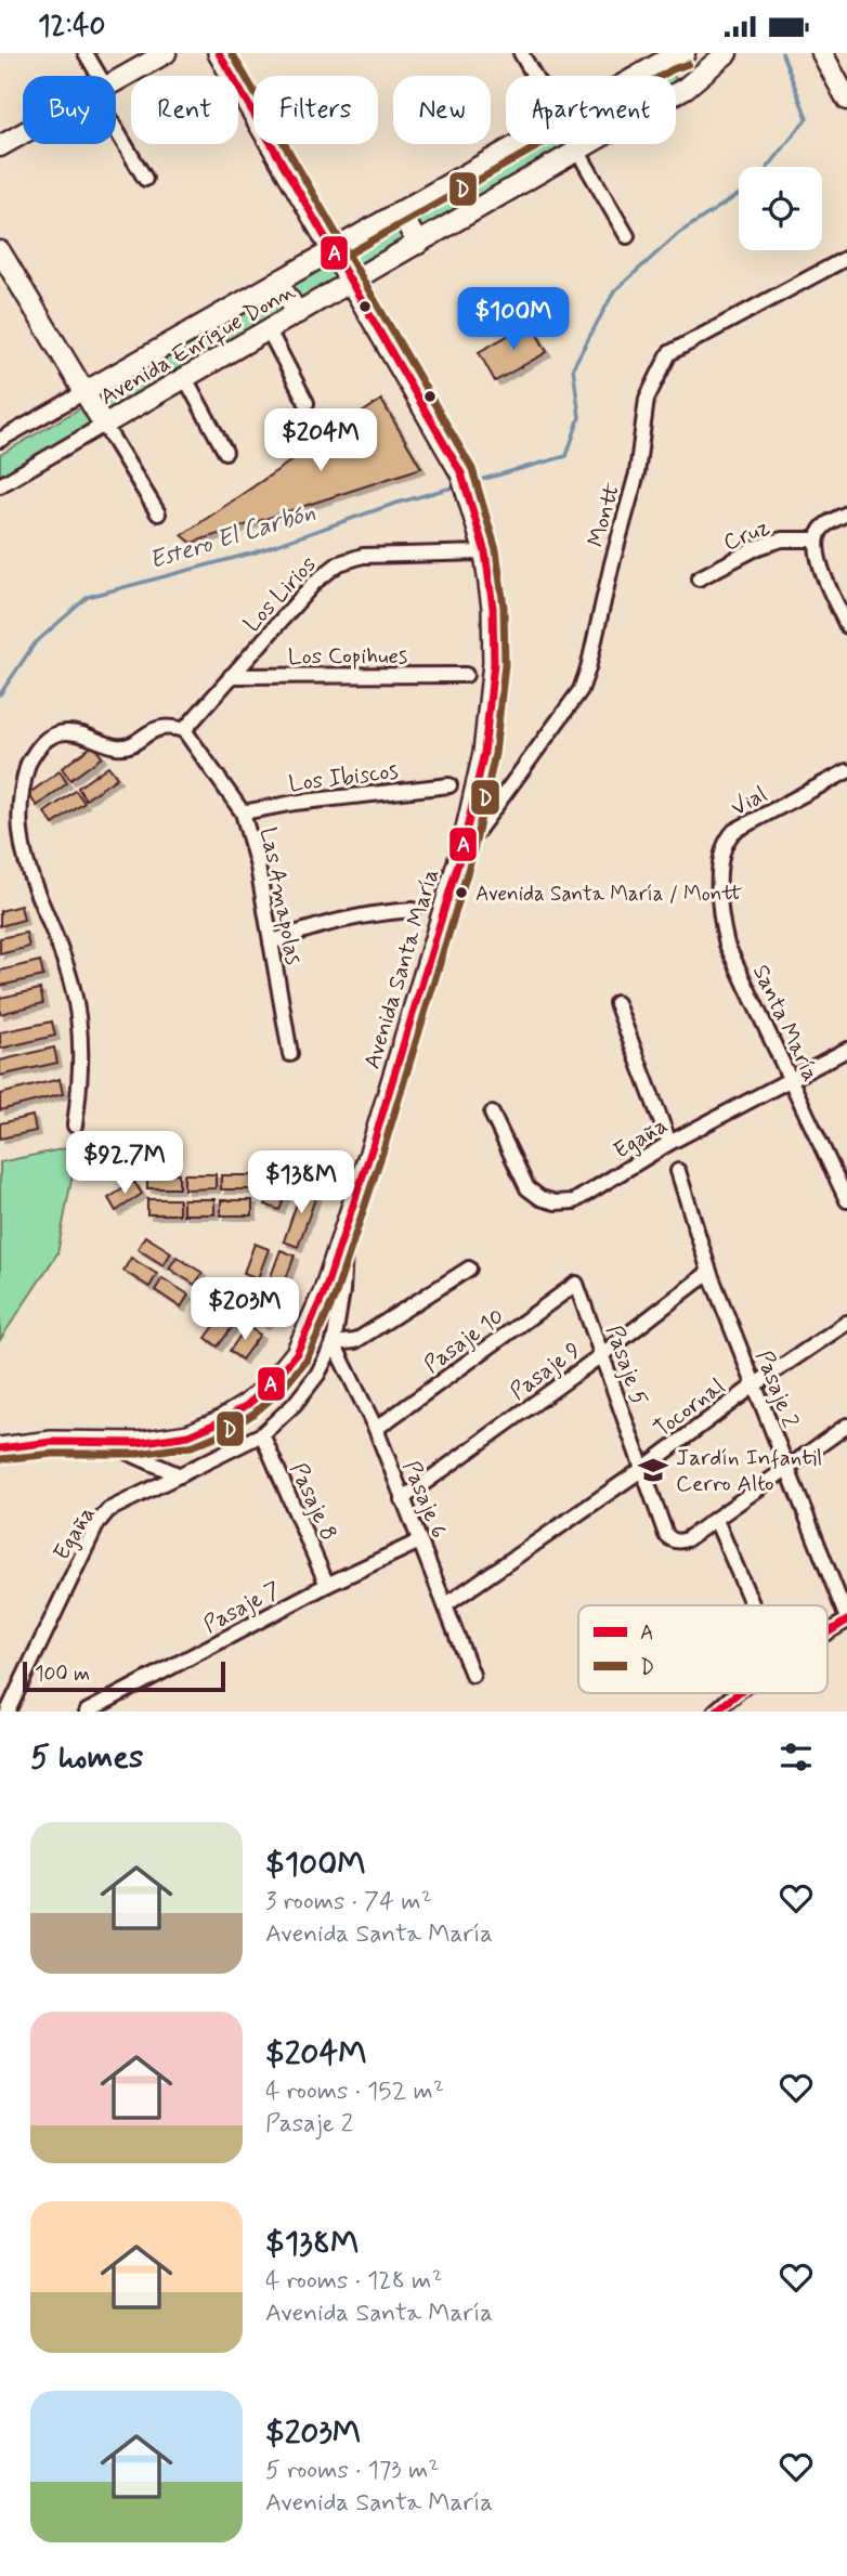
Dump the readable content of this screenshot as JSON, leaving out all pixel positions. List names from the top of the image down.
{
  "streets": {
    "main road": ["Avenida Santa María"],
    "street": [
      "Avenida Enrique Donn",
      "Montt",
      "Cruz",
      "Los Lirios",
      "Los Copihues",
      "Los Ibiscos",
      "Vial",
      "Las Amapolas",
      "Santa María",
      "Egaña",
      "Pasaje 10",
      "Pasaje 5",
      "Pasaje 9",
      "Pasaje 2",
      "Tocornal",
      "Pasaje 6",
      "Pasaje 8",
      "Pasaje 7"
    ]
  },
  "crossings": [
    ["Avenida Enrique Donn", "Avenida Santa María"],
    ["Montt", "Avenida Santa María"],
    ["Los Lirios", "Los Copihues"],
    ["Los Lirios", "Las Amapolas"],
    ["Los Lirios", "Avenida Santa María"],
    ["Los Ibiscos", "Las Amapolas"],
    ["Vial", "Santa María"],
    ["Avenida Santa María", "Egaña"],
    ["Santa María", "Egaña"],
    ["Egaña", "Pasaje 6"],
    ["Egaña", "Pasaje 8"],
    ["Pasaje 10", "Pasaje 5"],
    ["Pasaje 10", "Pasaje 6"],
    ["Pasaje 5", "Pasaje 9"],
    ["Pasaje 5", "Tocornal"],
    ["Pasaje 9", "Pasaje 2"],
    ["Pasaje 9", "Pasaje 6"],
    ["Pasaje 2", "Tocornal"],
    ["Tocornal", "Pasaje 6"],
    ["Pasaje 6", "Pasaje 7"],
    ["Pasaje 8", "Pasaje 7"]
  ],
  "water": ["Estero El Carbón"],
  "places": {
    "other": ["Avenida Santa María / Montt"],
    "school or university": ["Jardín Infantil Cerro Alto"]
  },
  "lines": ["transit line A", "transit line D"],
  "legend": ["A", "D"],
  "scale_bar": "100 m",
  "page": {
    "status": "12:40",
    "chip": [
      "Buy",
      "Rent",
      "Filters",
      "New",
      "Apartment"
    ],
    "price": [
      "$100M",
      "$204M",
      "$92.7M",
      "$138M",
      "$203M"
    ],
    "scale": "100 m",
    "heading": "5 homes",
    "list": [
      {
        "name": "$100M",
        "note": "3 rooms · 74 m² · Avenida Santa María"
      },
      {
        "name": "$204M",
        "note": "4 rooms · 152 m² · Pasaje 2"
      },
      {
        "name": "$138M",
        "note": "4 rooms · 128 m² · Avenida Santa María"
      },
      {
        "name": "$203M",
        "note": "5 rooms · 173 m² · Avenida Santa María"
      }
    ]
  }
}
